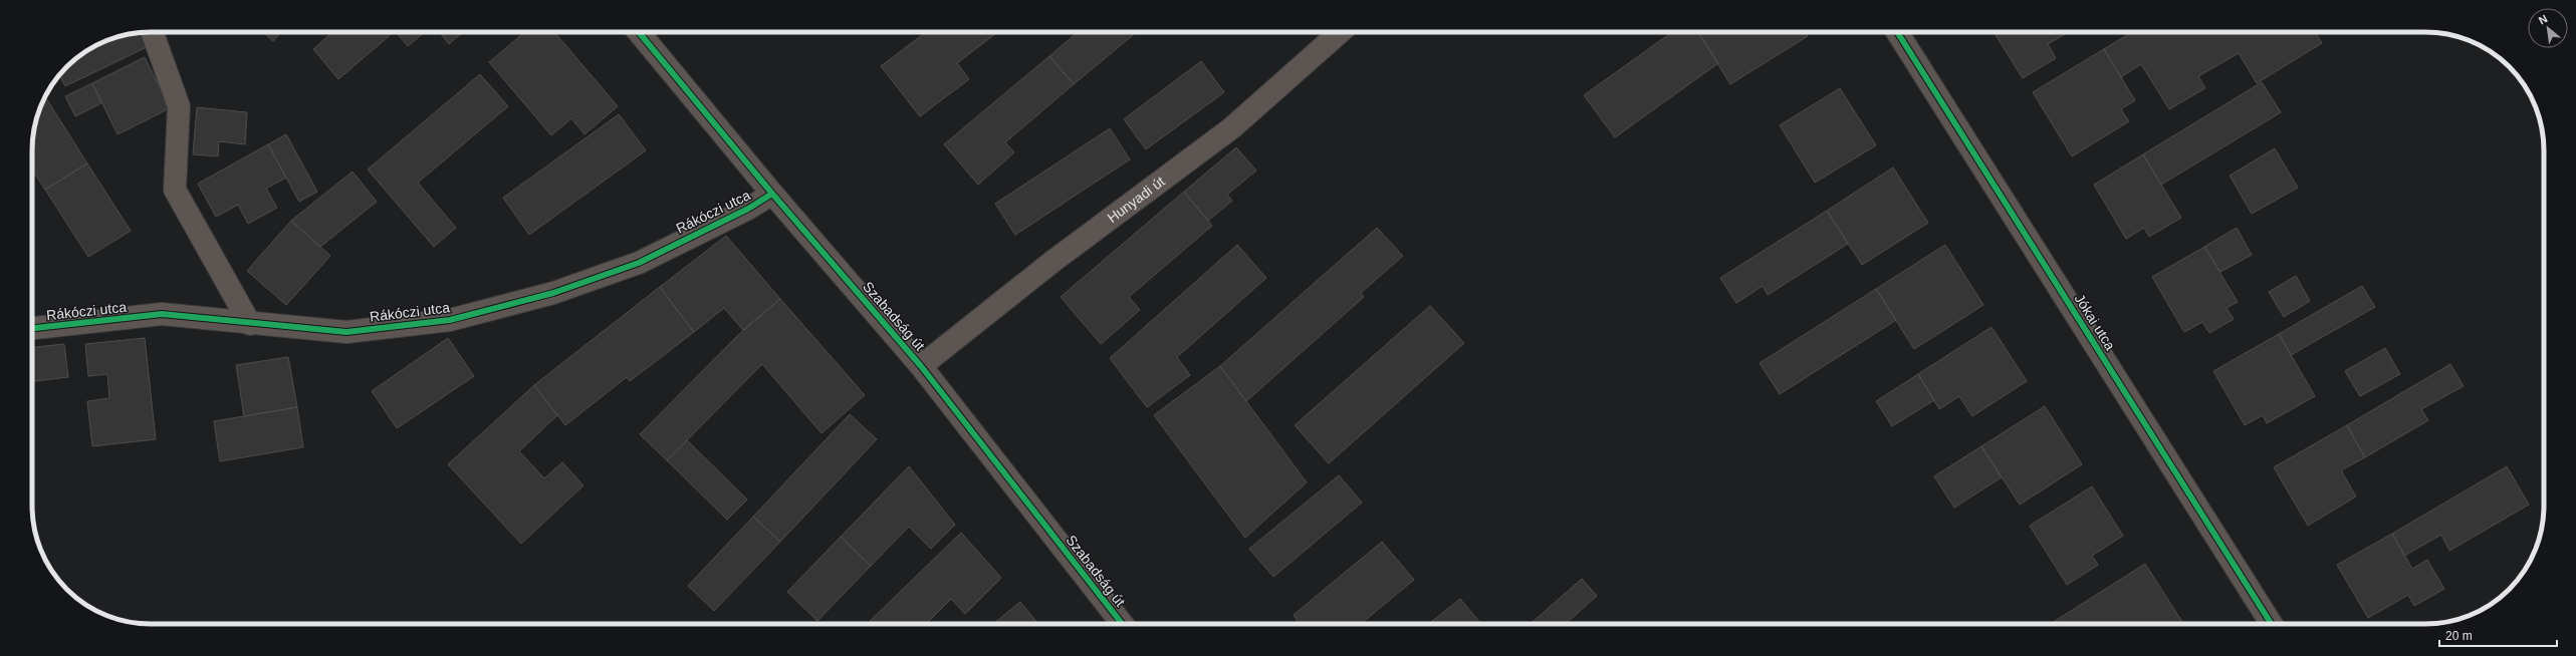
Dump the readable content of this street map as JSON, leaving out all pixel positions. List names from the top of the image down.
{
  "streets": {
    "street": [
      "Hunyadi út",
      "Rákóczi utca",
      "Szabadság út",
      "Jókai utca"
    ]
  },
  "crossings": [
    ["Hunyadi út", "Szabadság út"],
    ["Rákóczi utca", "Szabadság út"]
  ],
  "scale_bar": "20 m",
  "north": "top left"
}
